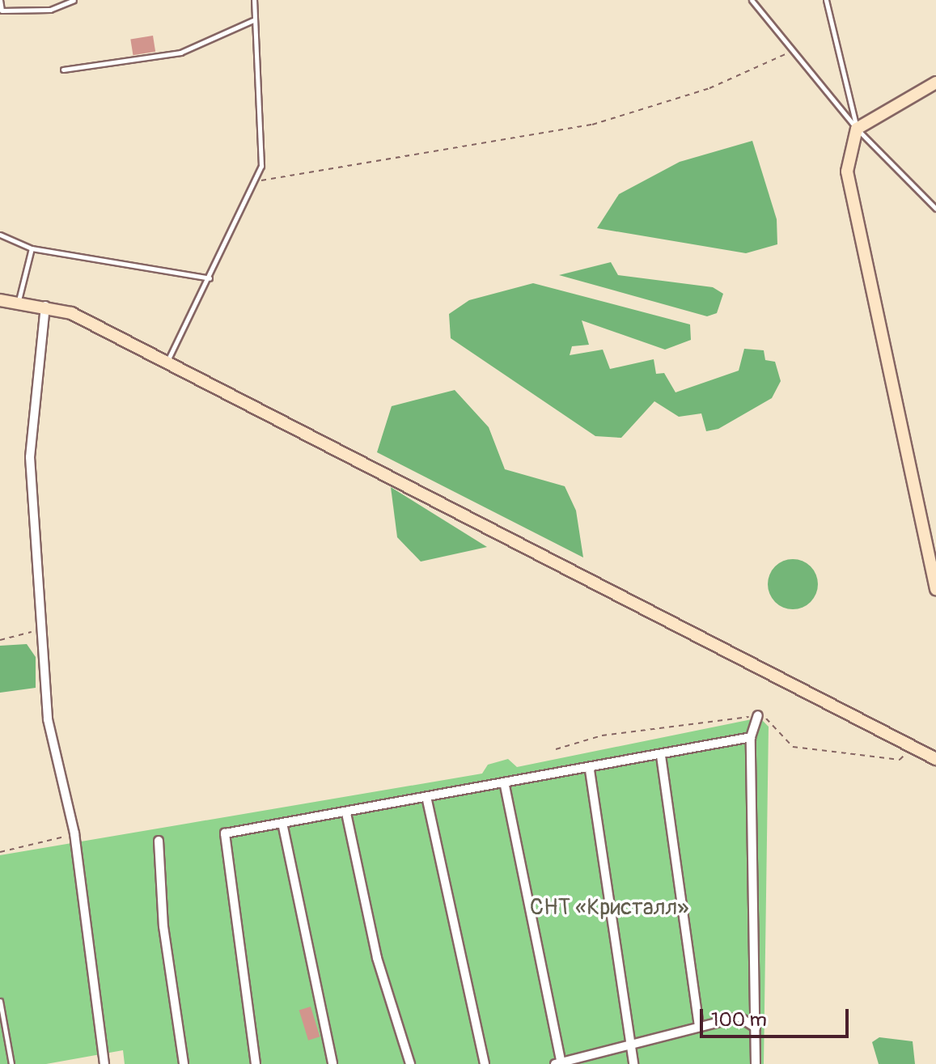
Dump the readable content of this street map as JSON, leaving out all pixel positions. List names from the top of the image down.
{
  "parks": ["СНТ «Кристалл»"],
  "scale_bar": "100 m"
}
